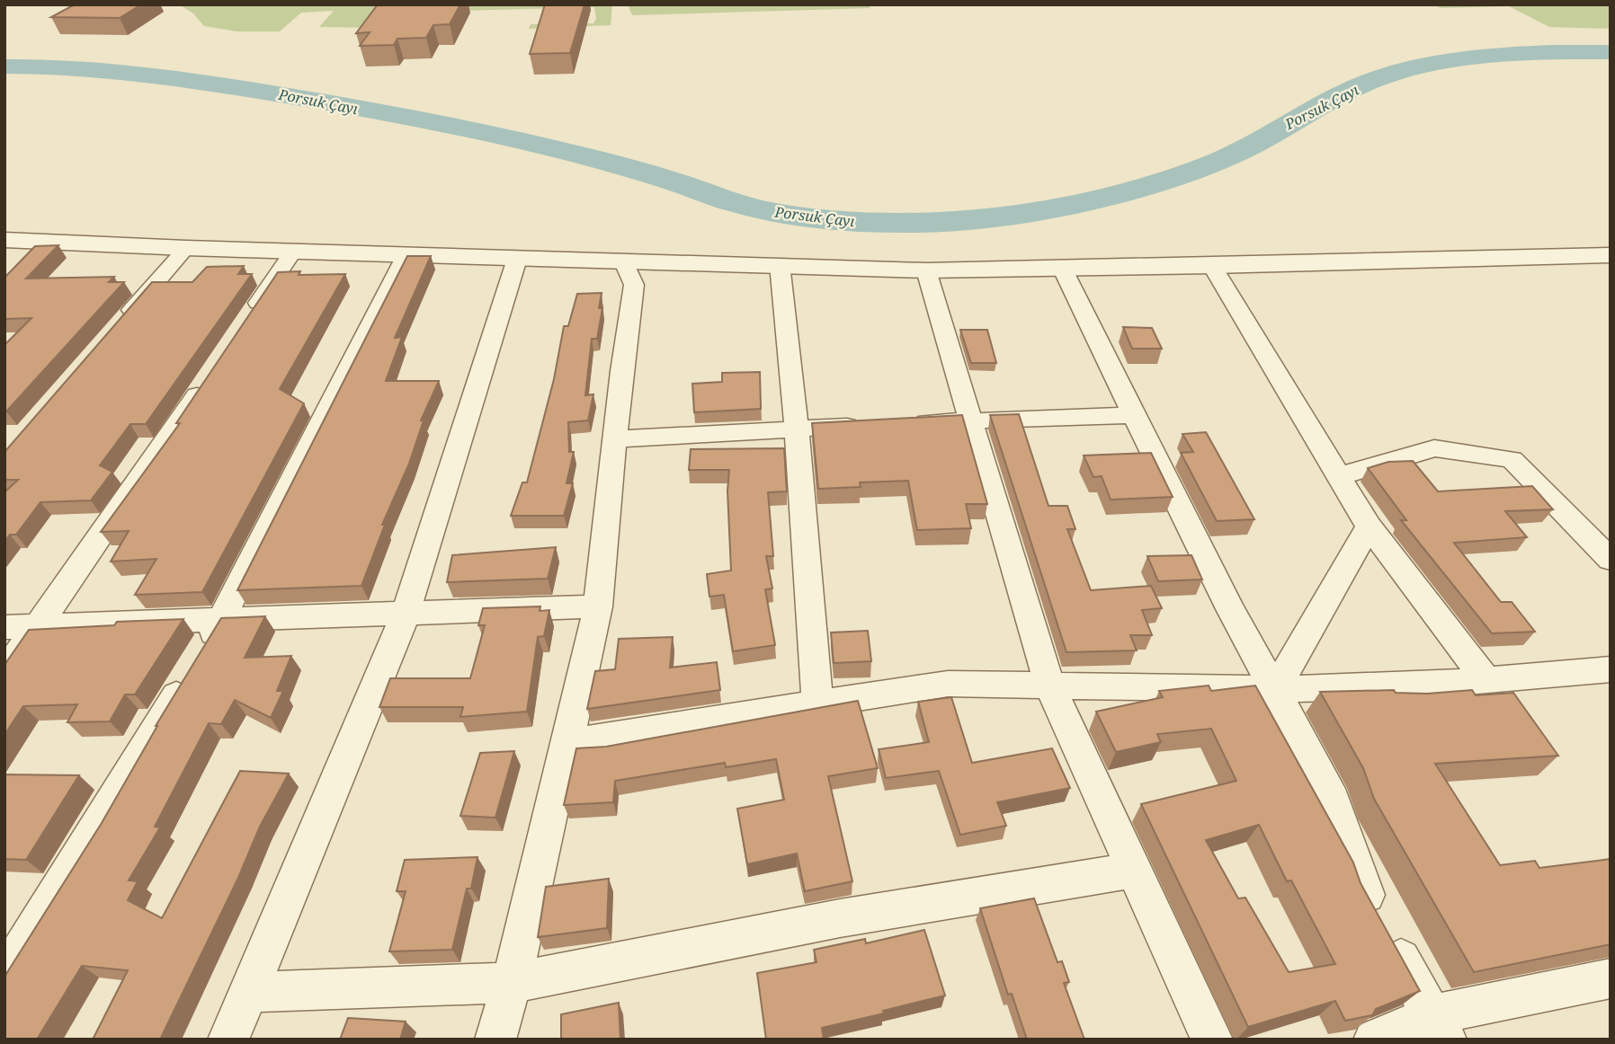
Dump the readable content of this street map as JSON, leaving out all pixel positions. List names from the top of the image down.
{
  "water": ["Porsuk Çayı"]
}
